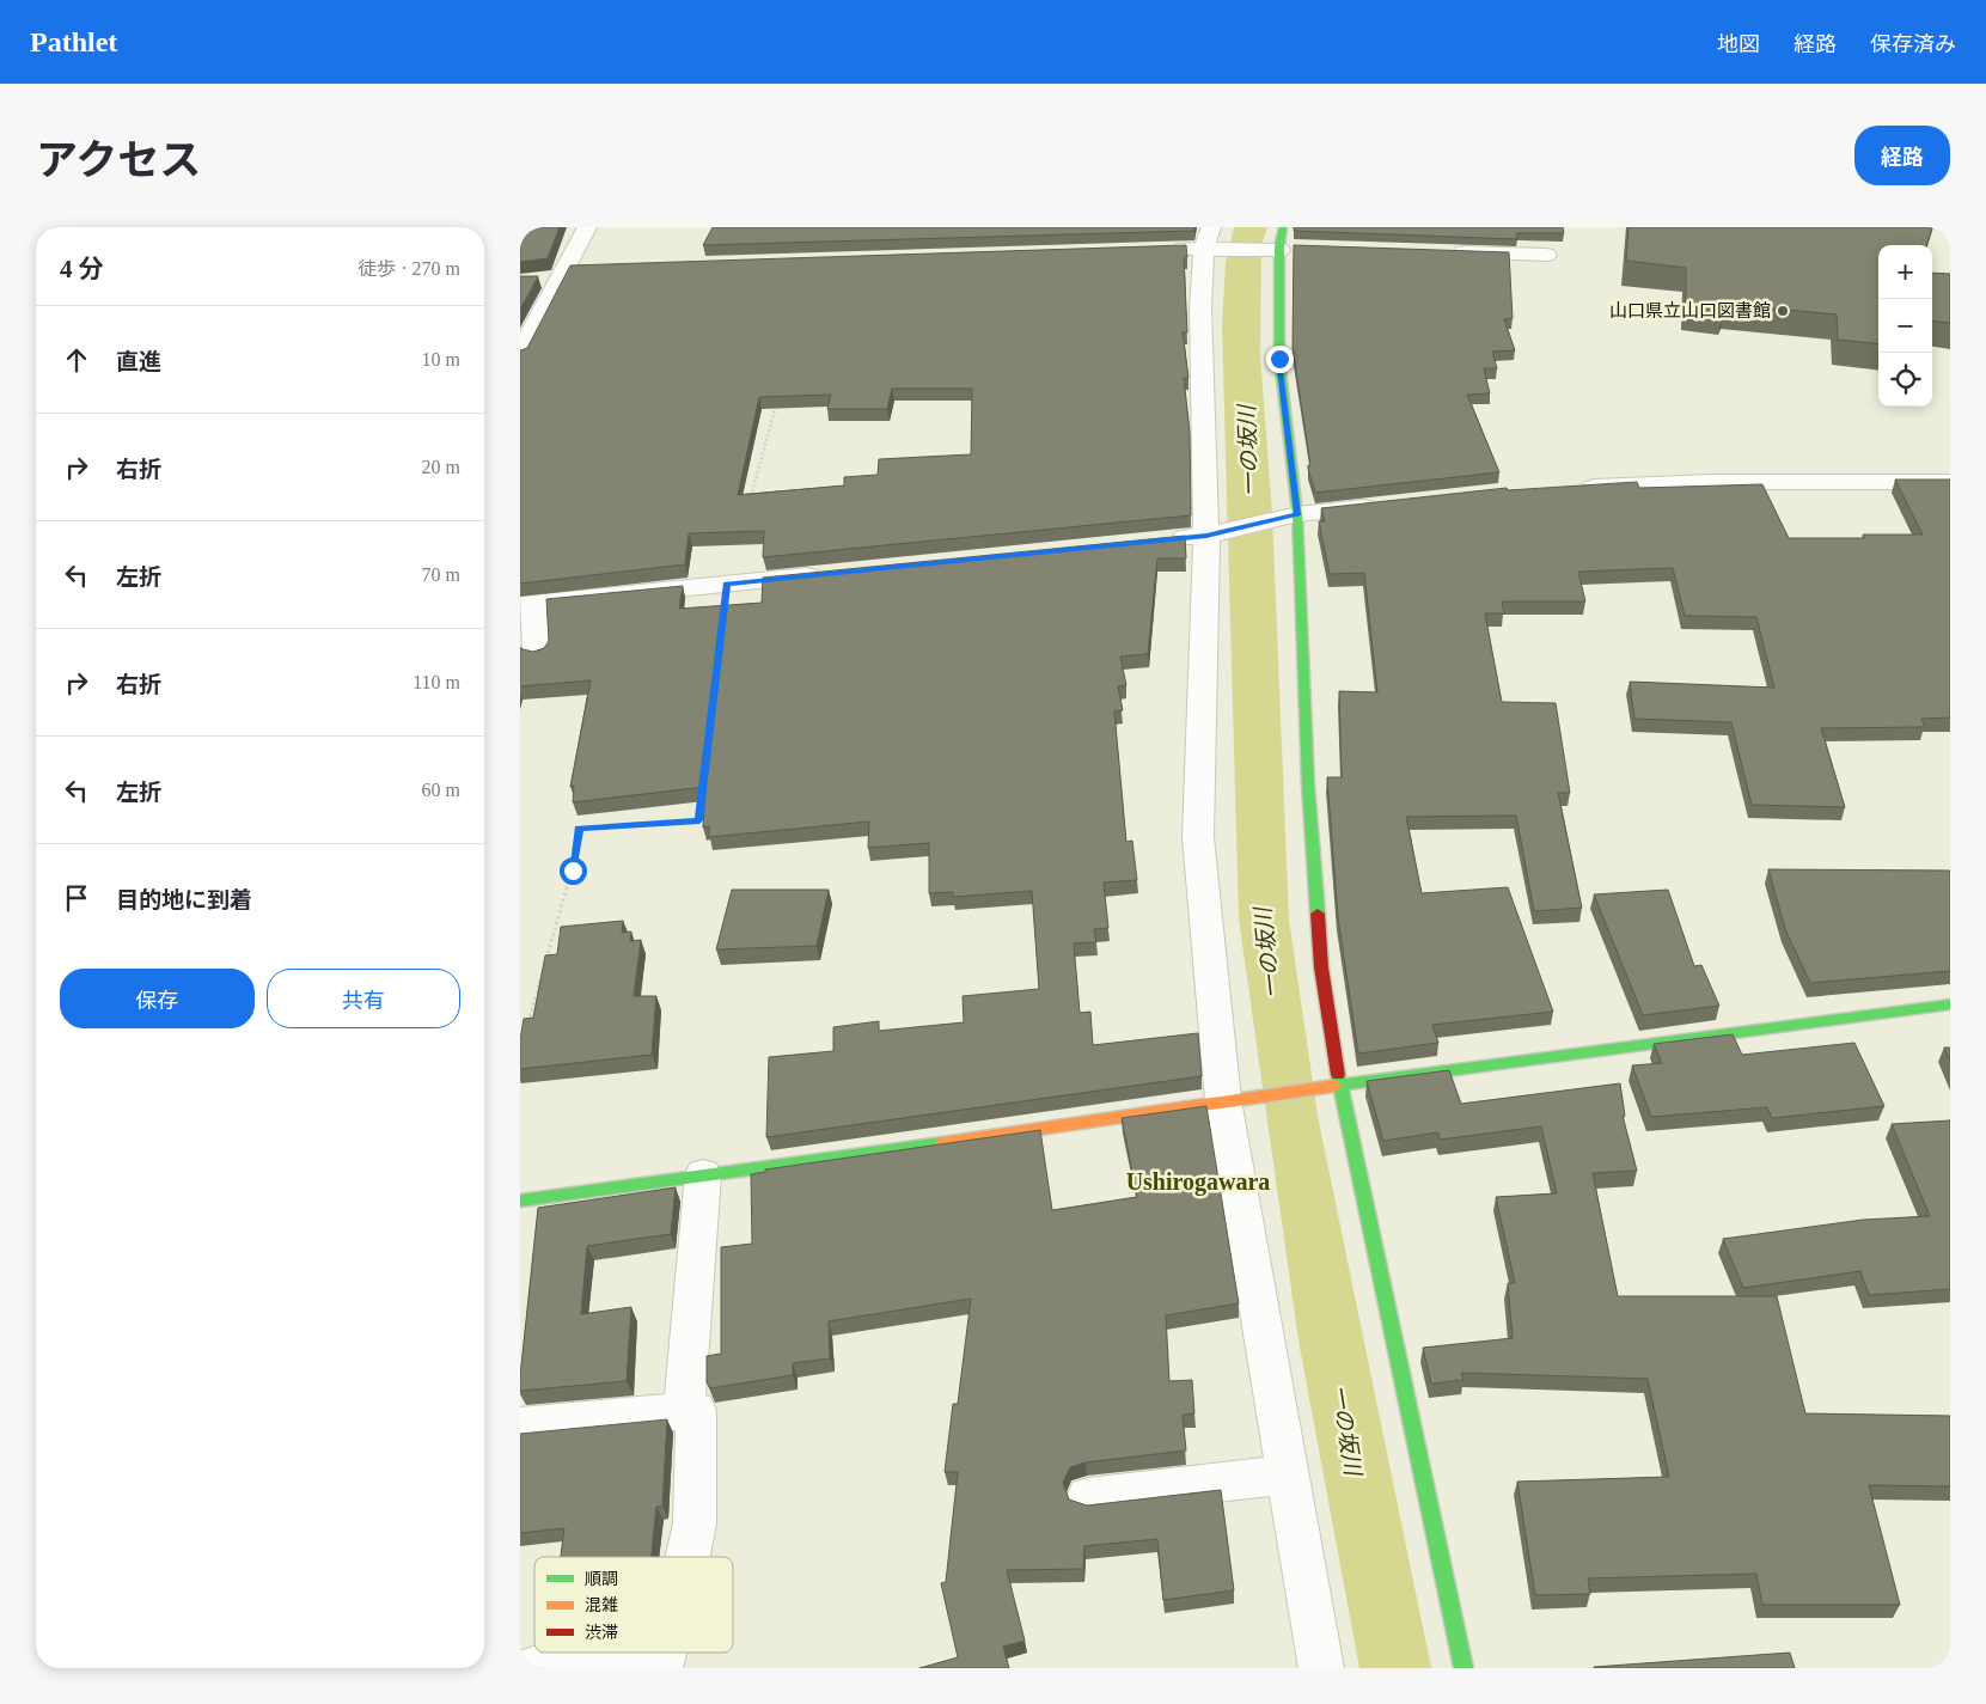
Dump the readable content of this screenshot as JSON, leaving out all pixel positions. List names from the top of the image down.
{
  "districts": ["Ushirogawara"],
  "water": ["一の坂川"],
  "places": ["山口県立山口図書館"],
  "legend": ["順調", "混雑", "渋滞"],
  "page": {
    "header": "Pathlet",
    "nav": ["地図", "経路", "保存済み"],
    "title": "アクセス",
    "buttons": [
      "経路",
      ["保存", "共有"]
    ],
    "heading": ["4 分", "徒歩 · 270 m"],
    "map_buttons": ["+", "−"],
    "list": [
      ["直進", "10 m"],
      ["右折", "20 m"],
      ["左折", "70 m"],
      ["右折", "110 m"],
      ["左折", "60 m"],
      "目的地に到着"
    ]
  }
}
